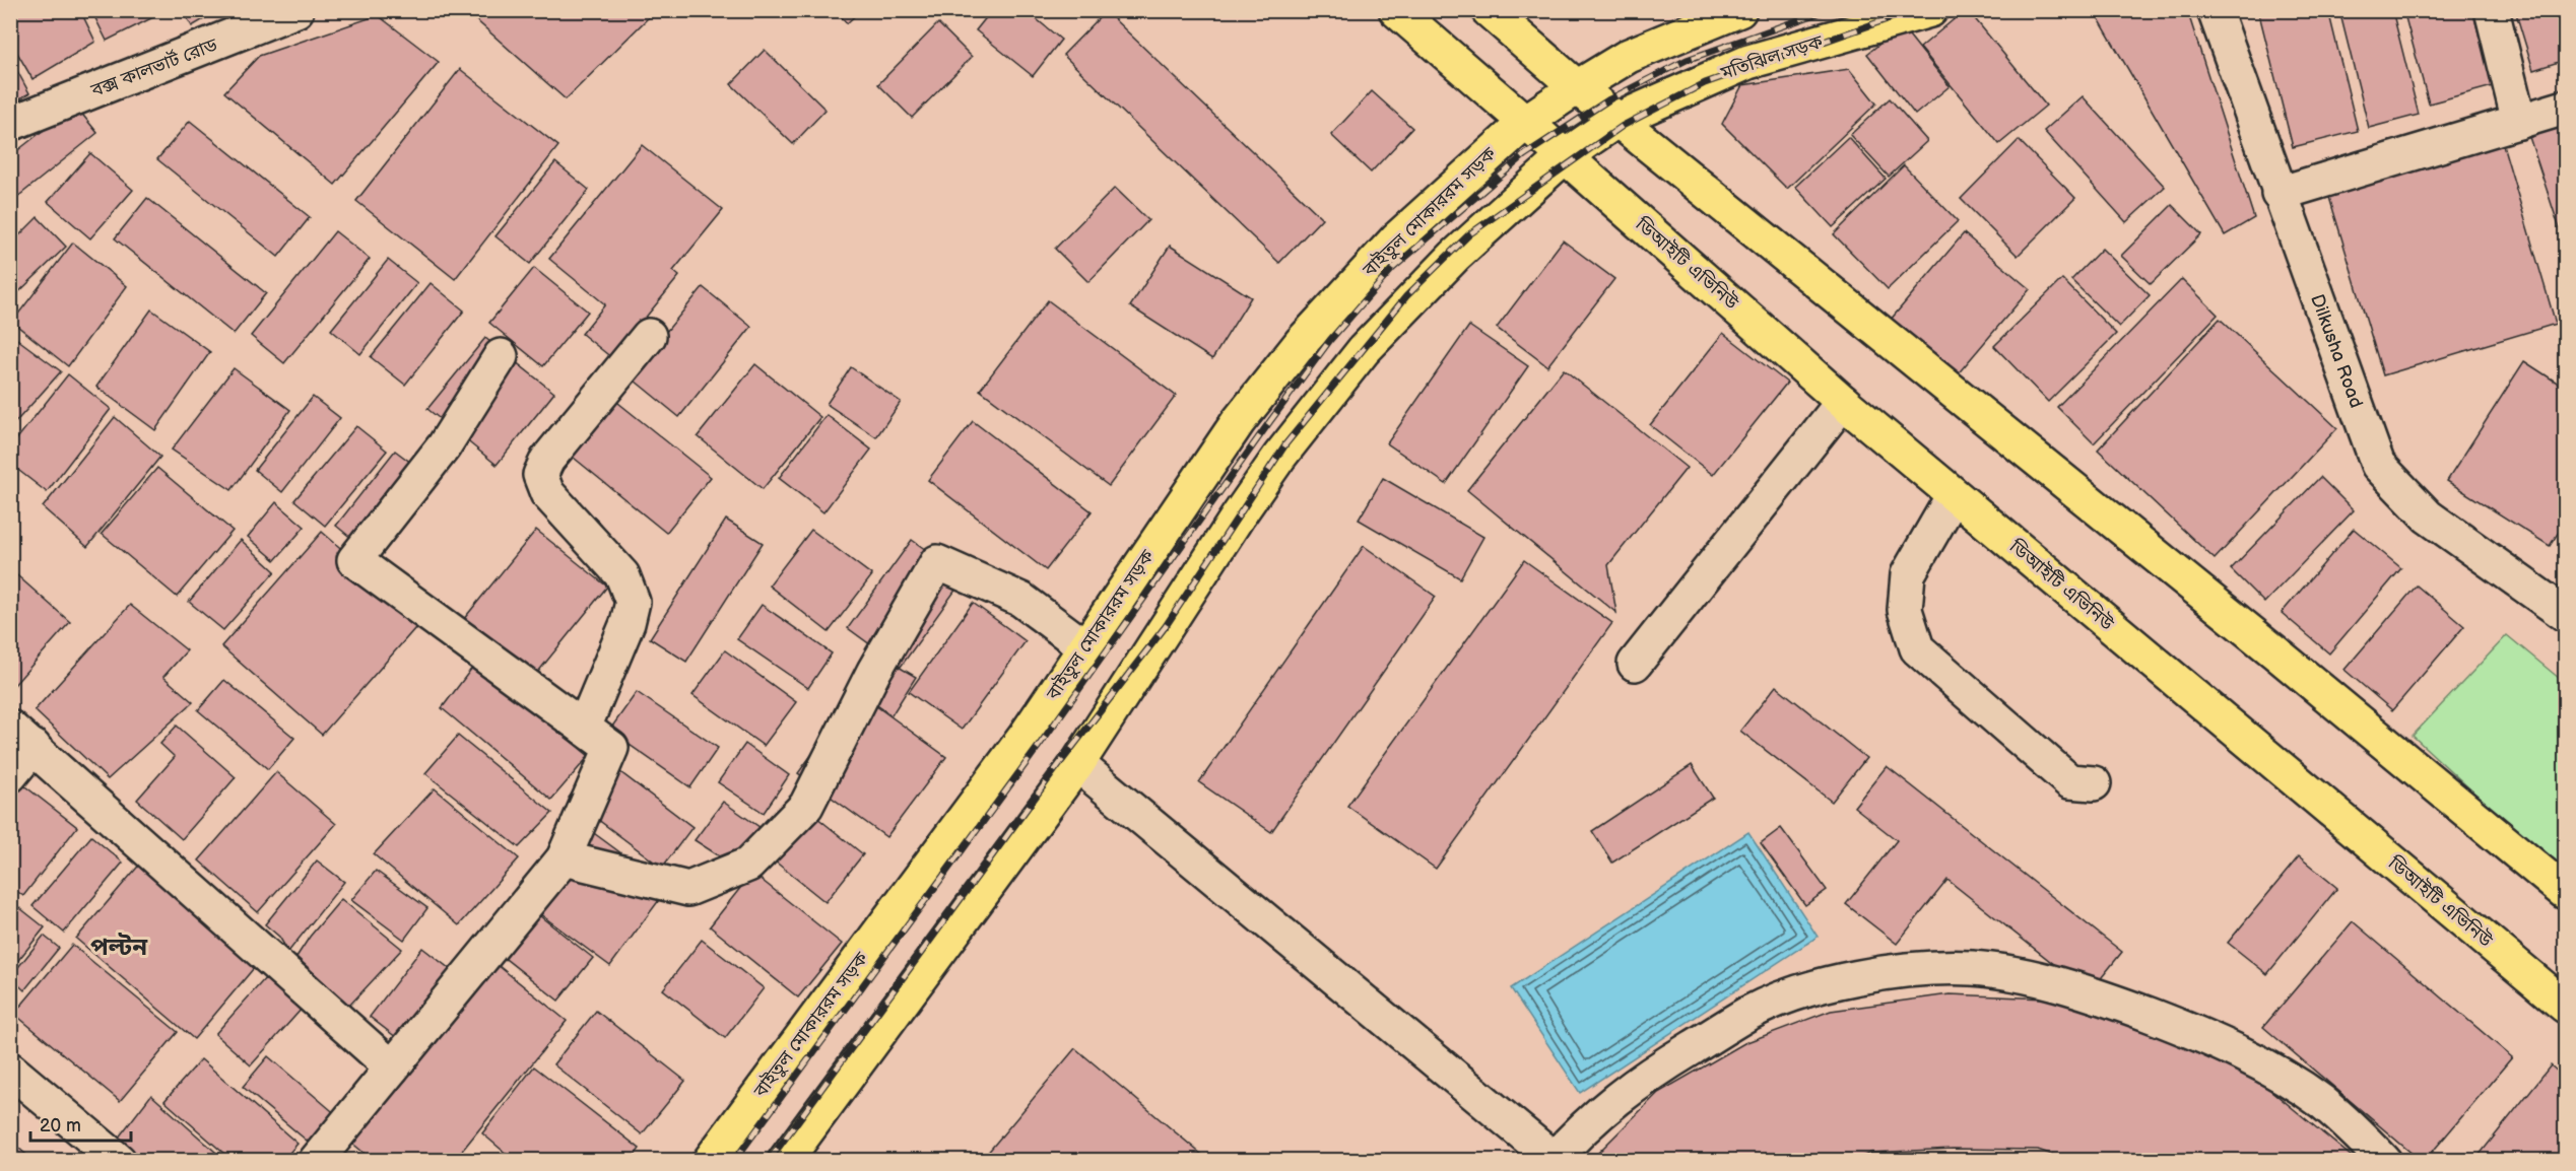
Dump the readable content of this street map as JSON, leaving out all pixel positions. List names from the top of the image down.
{
  "streets": {
    "main road": ["মতিঝিল সড়ক", "বাইতুল মোকাররম সড়ক", "ডিআইটি এভিনিউ"],
    "street": ["বক্স কালভার্ট রোড", "Dilkusha Road"]
  },
  "crossings": [
    ["মতিঝিল সড়ক", "ডিআইটি এভিনিউ"],
    ["বাইতুল মোকাররম সড়ক", "ডিআইটি এভিনিউ"]
  ],
  "districts": ["পল্টন"],
  "scale_bar": "20 m"
}
